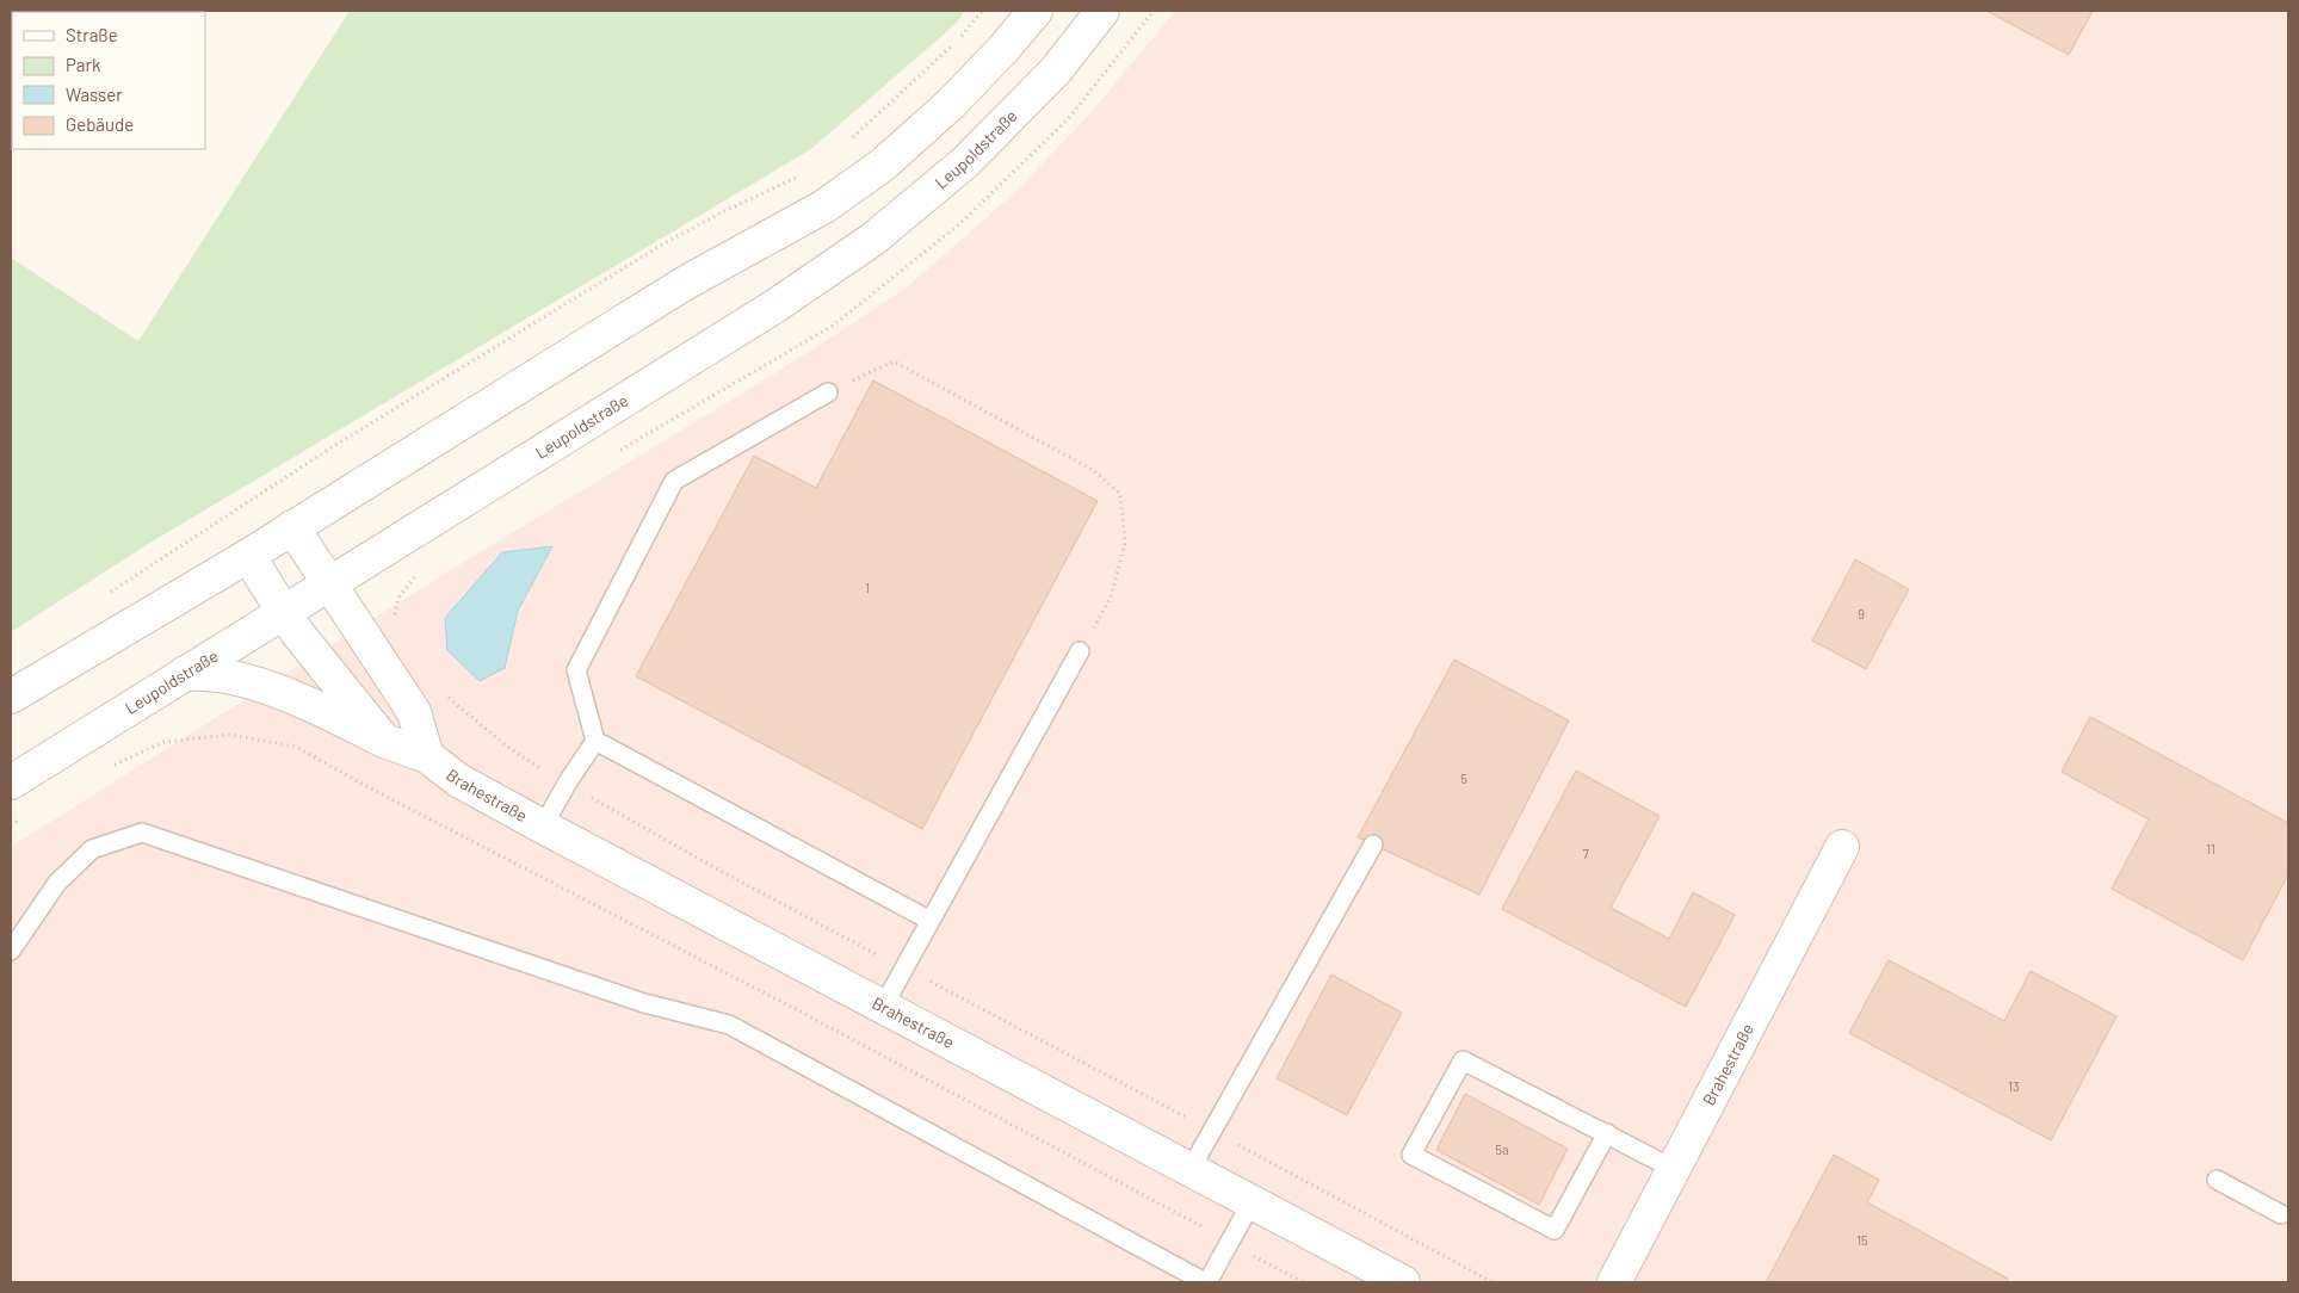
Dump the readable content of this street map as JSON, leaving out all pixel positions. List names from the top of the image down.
{
  "streets": {
    "main road": ["Leupoldstraße", "Brahestraße"]
  },
  "crossings": [
    ["Leupoldstraße", "Brahestraße"]
  ],
  "house_numbers": [
    "1",
    "9",
    "5",
    "11",
    "7",
    "13",
    "5a",
    "15"
  ],
  "legend": [
    "Straße",
    "Park",
    "Wasser",
    "Gebäude"
  ]
}
